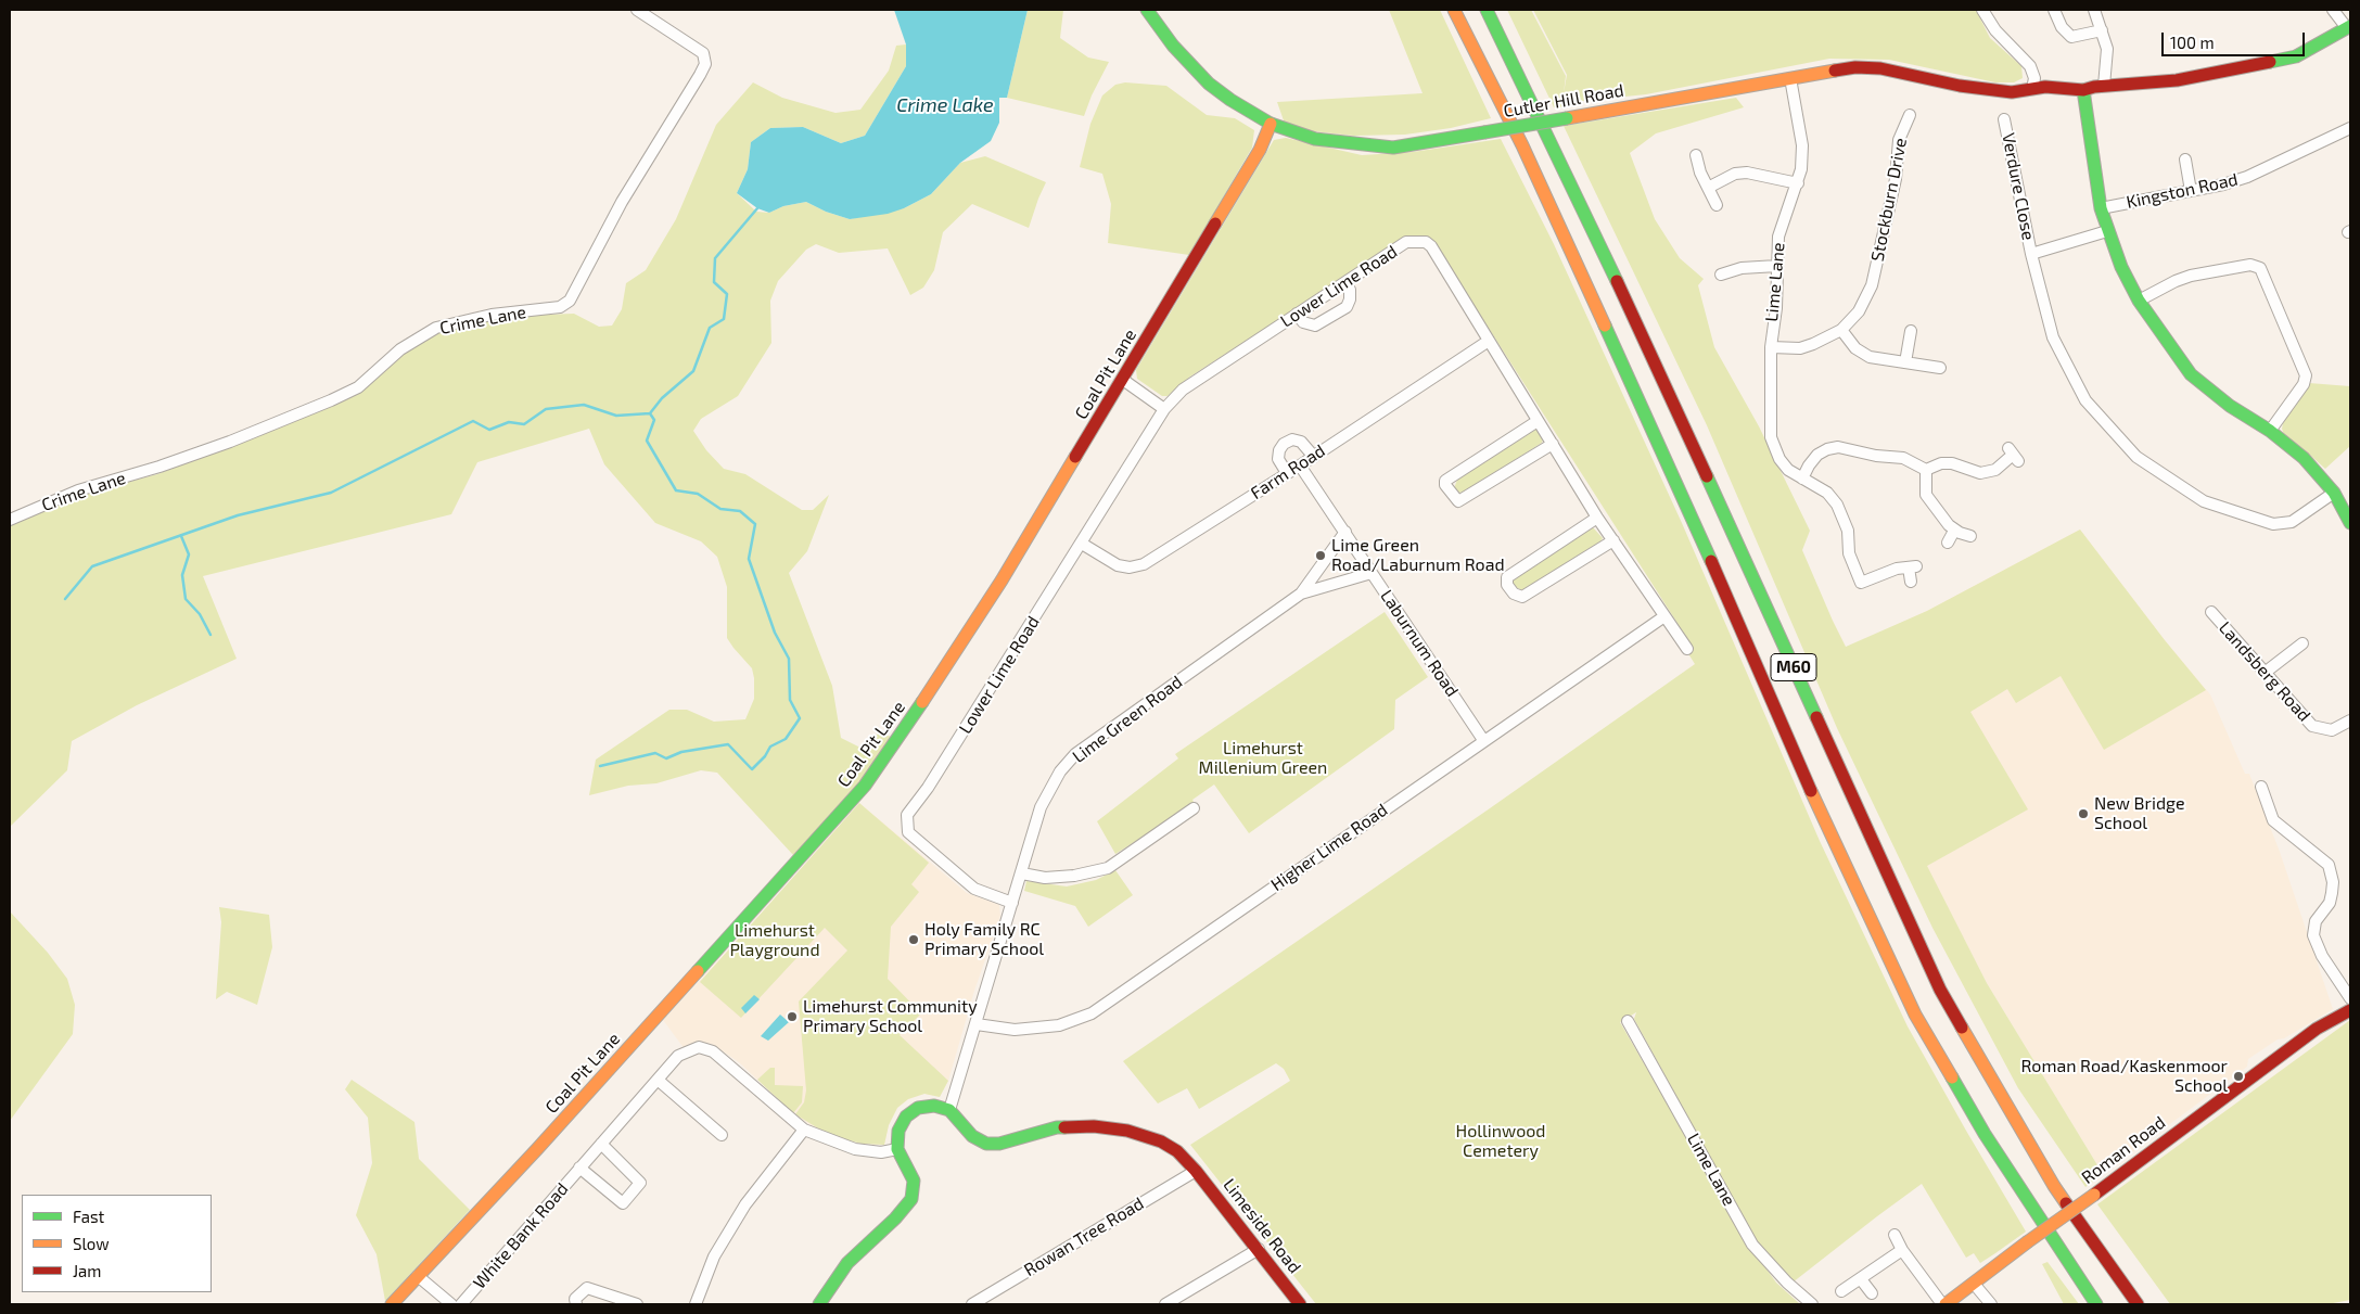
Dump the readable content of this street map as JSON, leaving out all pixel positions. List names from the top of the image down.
{
  "streets": {
    "main road": [
      "Cutler Hill Road",
      "Coal Pit Lane",
      "M60",
      "Roman Road",
      "Limeside Road"
    ],
    "street": [
      "Verdure Close",
      "Kingston Road",
      "Stockburn Drive",
      "Lime Lane",
      "Lower Lime Road",
      "Crime Lane",
      "Farm Road",
      "Laburnum Road",
      "Landsberg Road",
      "Lime Green Road",
      "Higher Lime Road",
      "White Bank Road",
      "Rowan Tree Road"
    ]
  },
  "crossings": [
    ["Cutler Hill Road", "Lime Lane"],
    ["Cutler Hill Road", "Coal Pit Lane"],
    ["Stockburn Drive", "Lime Lane"],
    ["Lower Lime Road", "Farm Road"],
    ["Lower Lime Road", "Lime Green Road"],
    ["Lower Lime Road", "Higher Lime Road"],
    ["Farm Road", "Laburnum Road"],
    ["Laburnum Road", "Lime Green Road"],
    ["Laburnum Road", "Higher Lime Road"],
    ["Lime Green Road", "Higher Lime Road"],
    ["Lime Green Road", "Limeside Road"],
    ["Limeside Road", "Rowan Tree Road"]
  ],
  "water": ["Crime Lake"],
  "parks": ["Limehurst Millenium Green", "Limehurst Playground", "Hollinwood Cemetery"],
  "places": [
    "Lime Green Road/Laburnum Road",
    "New Bridge School",
    "Holy Family RC Primary School",
    "Limehurst Community Primary School",
    "Roman Road/Kaskenmoor School"
  ],
  "legend": ["Fast", "Slow", "Jam"],
  "scale_bar": "100 m"
}
